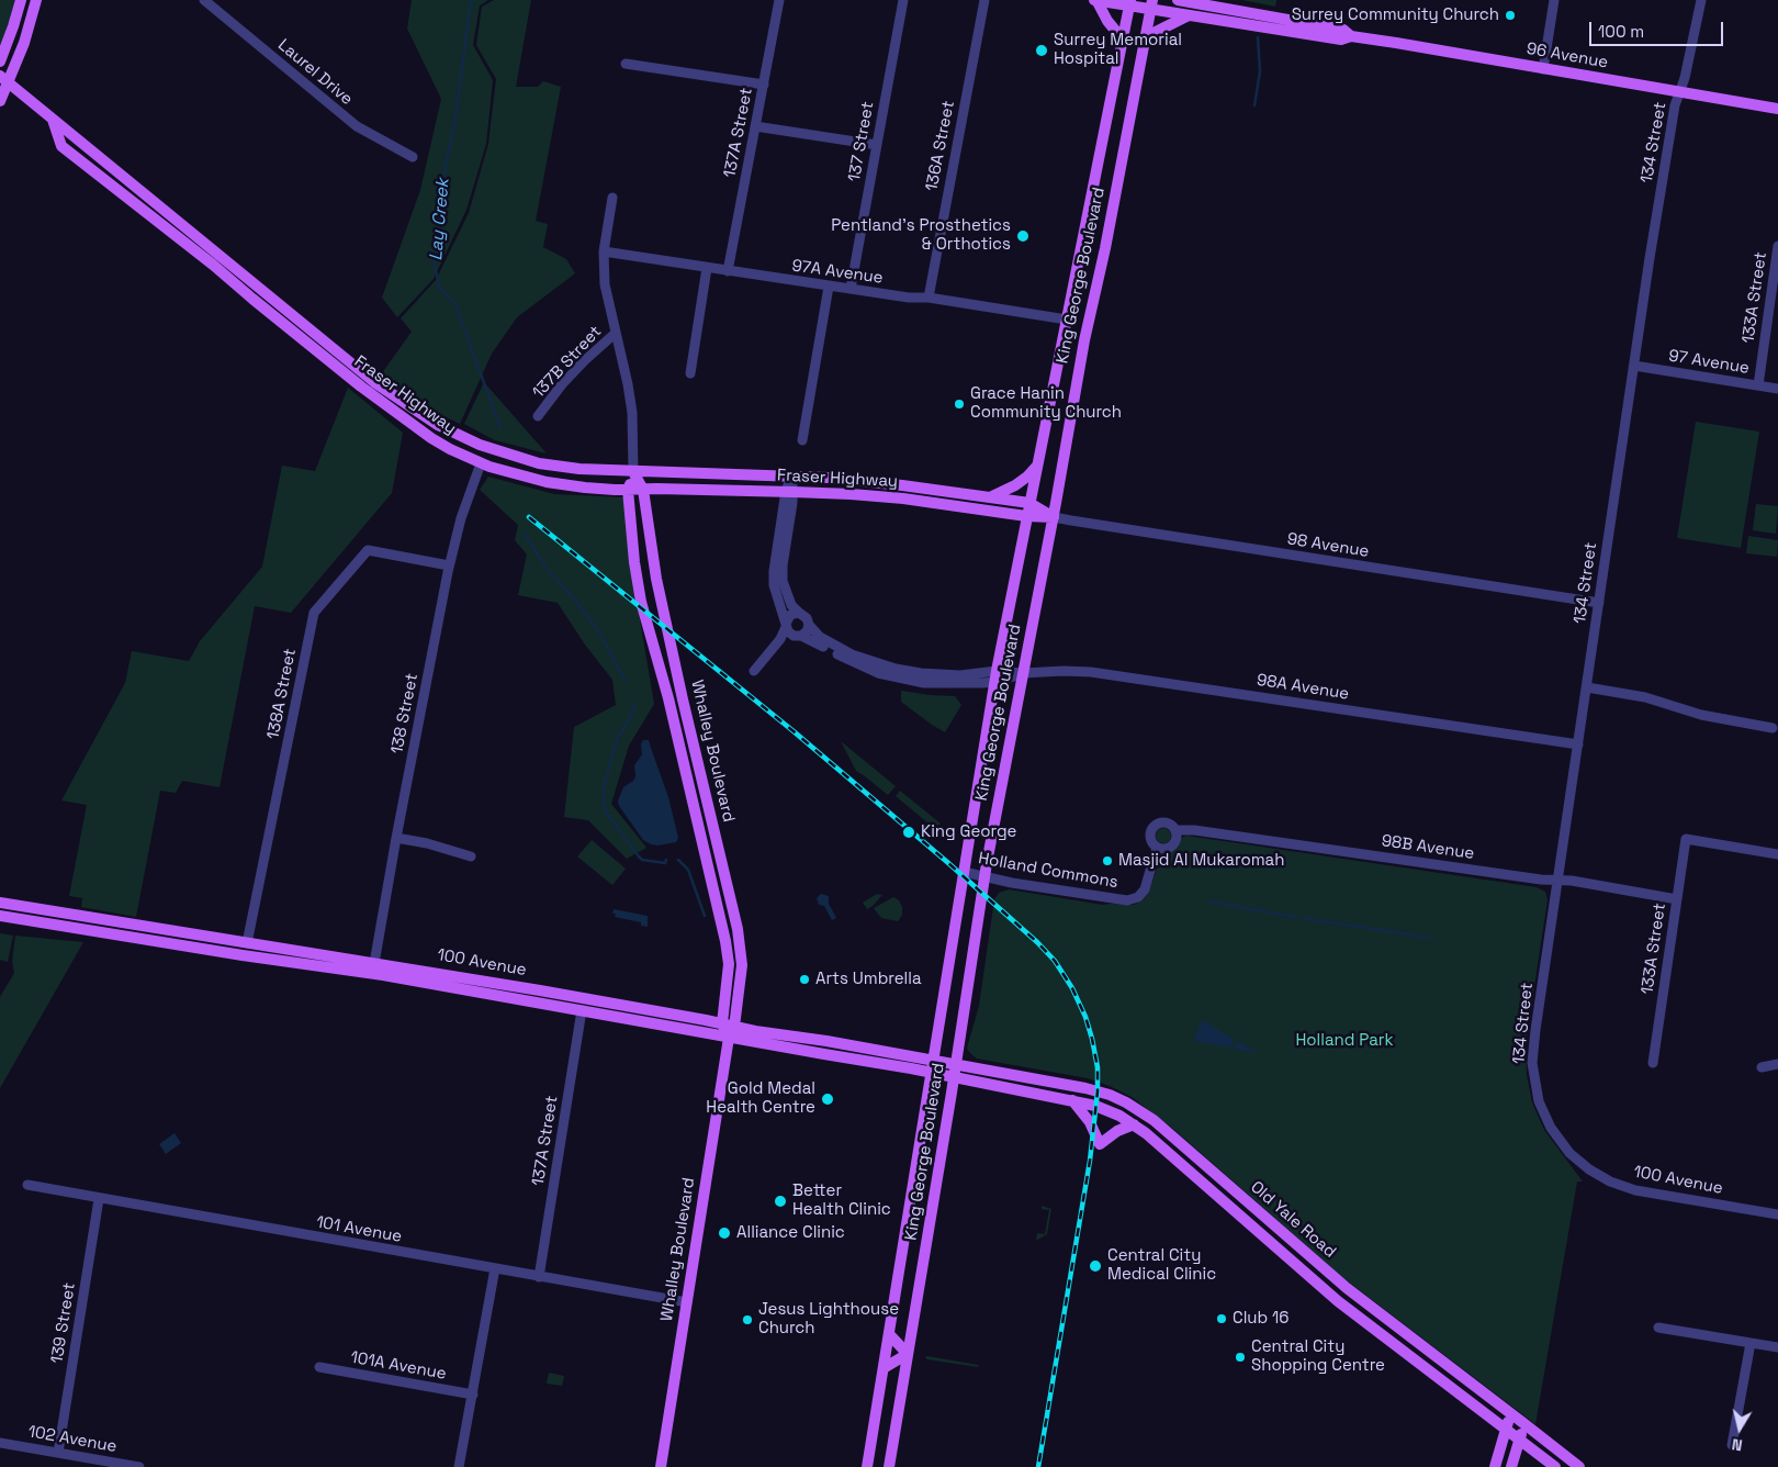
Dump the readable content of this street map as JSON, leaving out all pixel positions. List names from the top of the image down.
{
  "streets": {
    "main road": [
      "96 Avenue",
      "King George Boulevard",
      "Fraser Highway",
      "Whalley Boulevard",
      "100 Avenue",
      "Old Yale Road"
    ],
    "street": [
      "Laurel Drive",
      "137A Street",
      "137 Street",
      "134 Street",
      "136A Street",
      "97A Avenue",
      "133A Street",
      "137B Street",
      "97 Avenue",
      "98 Avenue",
      "98A Avenue",
      "138A Street",
      "138 Street",
      "98B Avenue",
      "Holland Commons",
      "101 Avenue",
      "139 Street",
      "101A Avenue",
      "102 Avenue"
    ]
  },
  "crossings": [
    ["96 Avenue", "134 Street"],
    ["96 Avenue", "King George Boulevard"],
    ["137A Street", "97A Avenue"],
    ["137A Street", "100 Avenue"],
    ["137A Street", "101 Avenue"],
    ["137 Street", "97A Avenue"],
    ["134 Street", "97 Avenue"],
    ["134 Street", "98 Avenue"],
    ["134 Street", "98A Avenue"],
    ["134 Street", "98B Avenue"],
    ["134 Street", "100 Avenue"],
    ["136A Street", "97A Avenue"],
    ["97A Avenue", "King George Boulevard"],
    ["97A Avenue", "137B Street"],
    ["King George Boulevard", "Fraser Highway"],
    ["King George Boulevard", "98 Avenue"],
    ["King George Boulevard", "98A Avenue"],
    ["King George Boulevard", "Holland Commons"],
    ["King George Boulevard", "100 Avenue"],
    ["King George Boulevard", "Old Yale Road"],
    ["133A Street", "97 Avenue"],
    ["133A Street", "98B Avenue"],
    ["137B Street", "Whalley Boulevard"],
    ["Fraser Highway", "98 Avenue"],
    ["Fraser Highway", "138 Street"],
    ["Fraser Highway", "Whalley Boulevard"],
    ["138A Street", "138 Street"],
    ["138A Street", "100 Avenue"],
    ["138 Street", "100 Avenue"],
    ["Whalley Boulevard", "100 Avenue"],
    ["Whalley Boulevard", "101 Avenue"],
    ["98B Avenue", "Holland Commons"],
    ["100 Avenue", "Old Yale Road"],
    ["101 Avenue", "139 Street"],
    ["139 Street", "102 Avenue"]
  ],
  "water": ["Lay Creek"],
  "parks": ["Holland Park"],
  "places": [
    "Surrey Community Church",
    "Surrey Memorial Hospital",
    "Pentland's Prosthetics & Orthotics",
    "Grace Hanin Community Church",
    "King George",
    "Masjid Al Mukaromah",
    "Arts Umbrella",
    "Gold Medal Health Centre",
    "Better Health Clinic",
    "Alliance Clinic",
    "Central City Medical Clinic",
    "Club 16",
    "Jesus Lighthouse Church",
    "Central City Shopping Centre"
  ],
  "scale_bar": "100 m",
  "north": "bottom"
}
